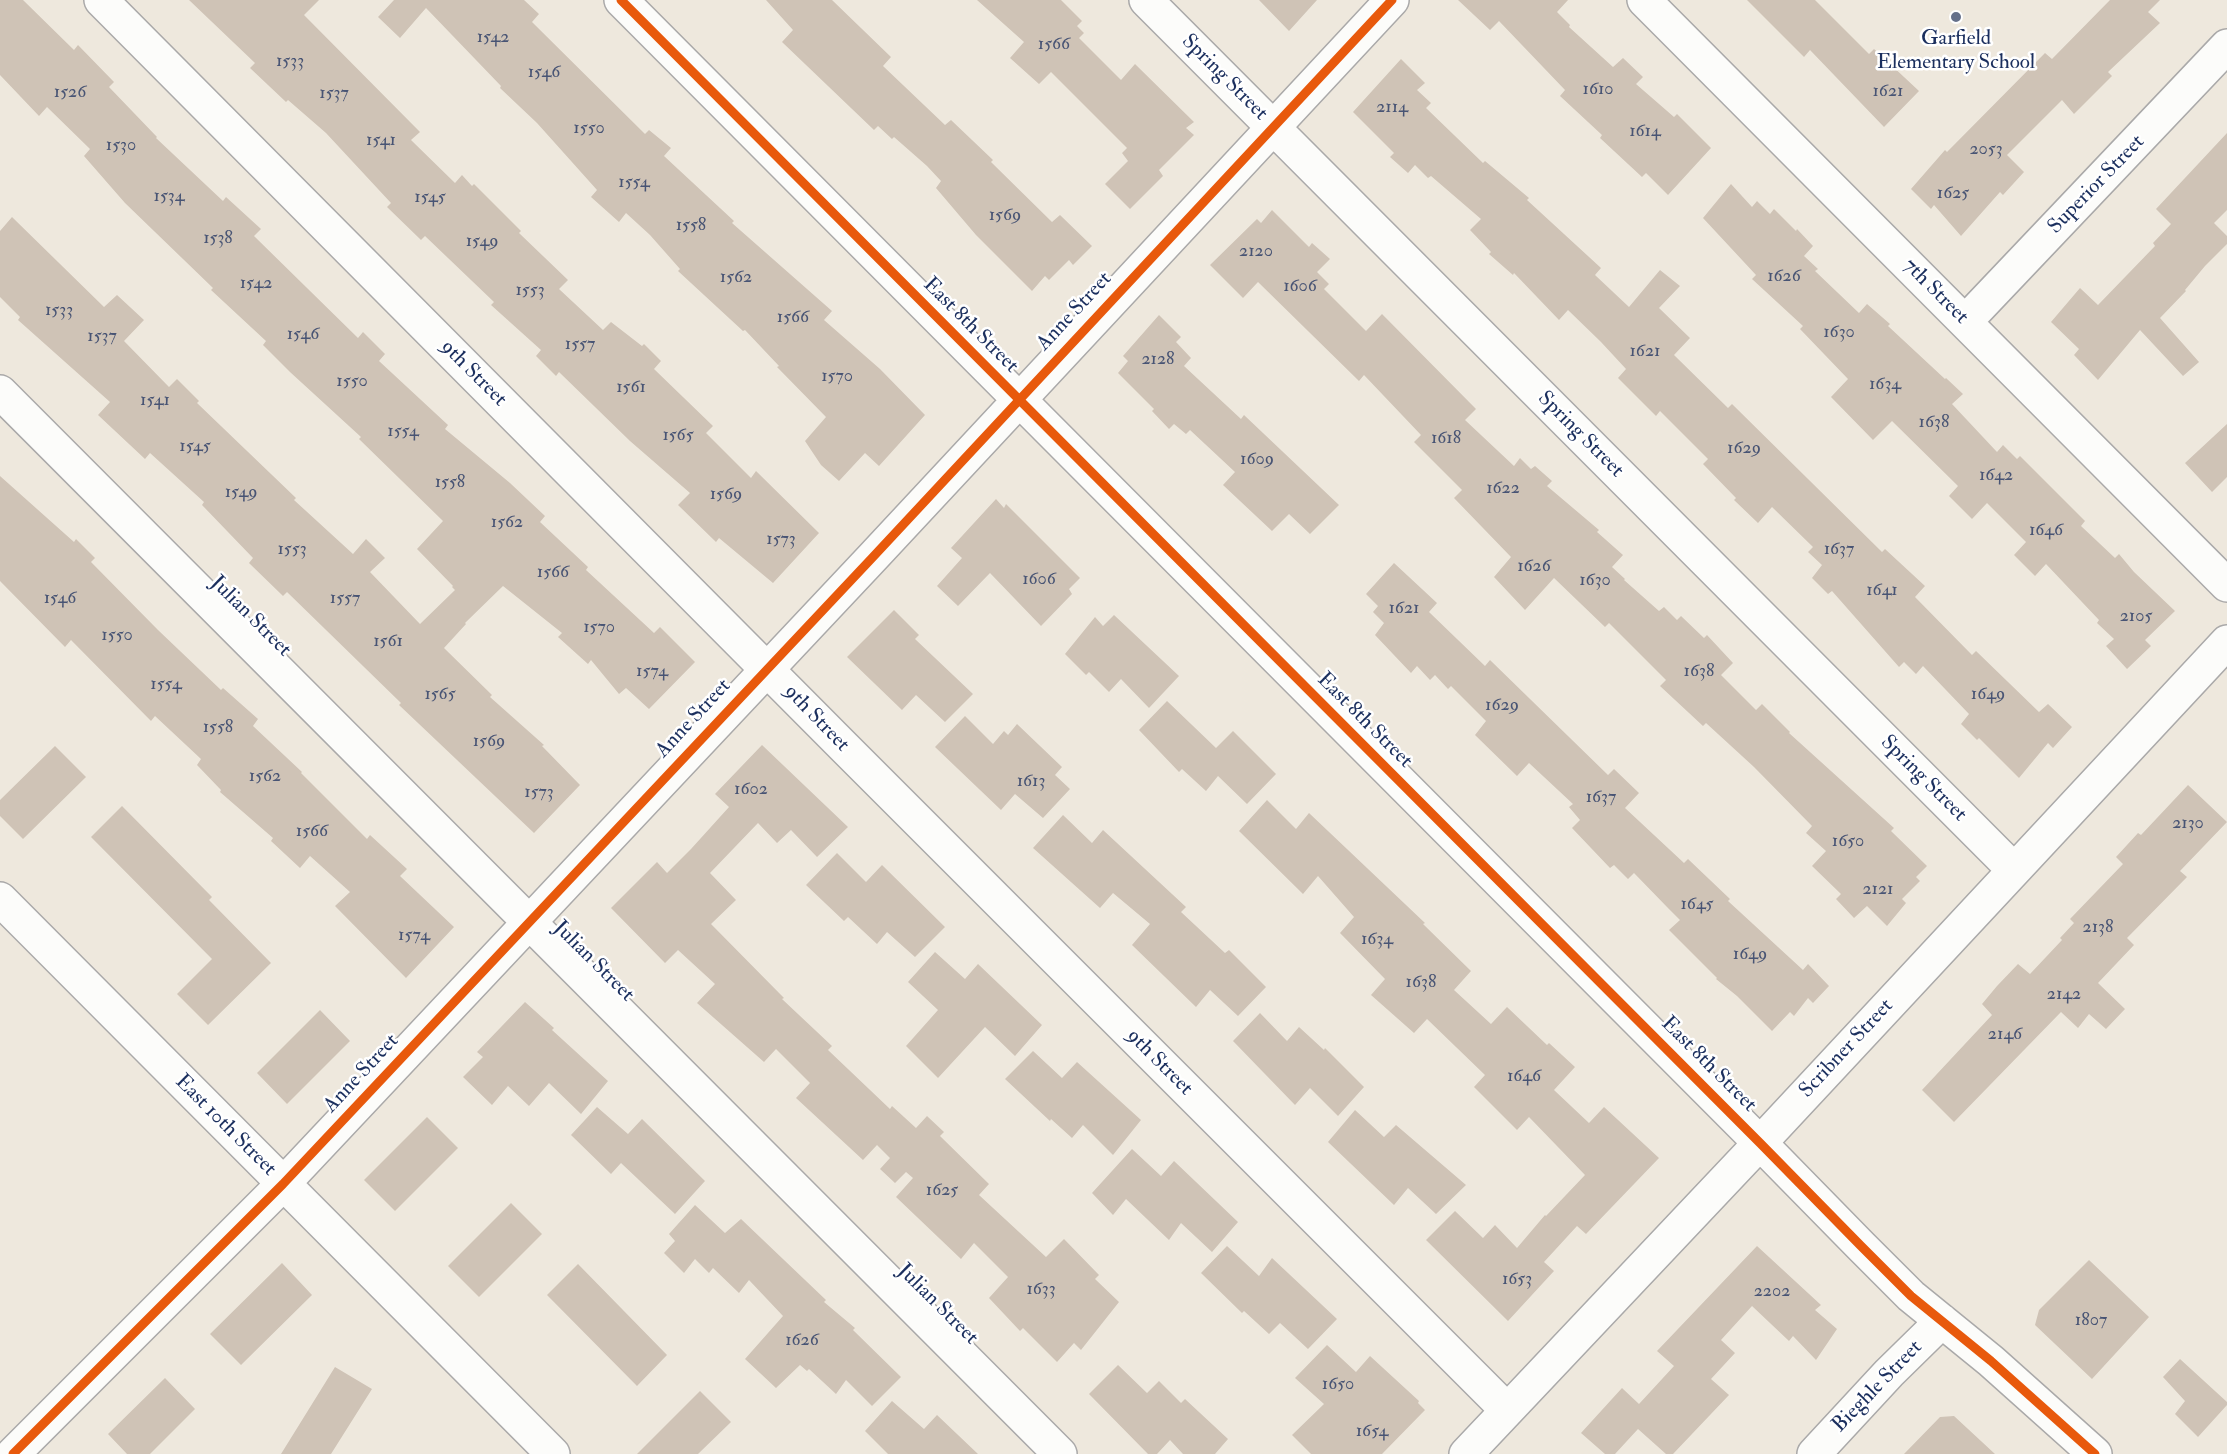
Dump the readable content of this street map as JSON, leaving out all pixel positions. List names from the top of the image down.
{
  "streets": {
    "street": [
      "Spring Street",
      "Superior Street",
      "7th Street",
      "Anne Street",
      "East 8th Street",
      "9th Street",
      "Julian Street",
      "Scribner Street",
      "East 10th Street",
      "Bieghle Street"
    ]
  },
  "crossings": [
    ["Spring Street", "Anne Street"],
    ["Spring Street", "Scribner Street"],
    ["Superior Street", "7th Street"],
    ["Anne Street", "East 8th Street"],
    ["Anne Street", "9th Street"],
    ["Anne Street", "Julian Street"],
    ["Anne Street", "East 10th Street"],
    ["East 8th Street", "Scribner Street"],
    ["East 8th Street", "Bieghle Street"],
    ["9th Street", "Scribner Street"]
  ],
  "places": ["Garfield Elementary School"],
  "house_numbers": [
    "1542",
    "1566",
    "1533",
    "1546",
    "1610",
    "1621",
    "1526",
    "1537",
    "2114",
    "1550",
    "1614",
    "1541",
    "1530",
    "2053",
    "1554",
    "1625",
    "1534",
    "1545",
    "1569",
    "1558",
    "1538",
    "1549",
    "2120",
    "1626",
    "1562",
    "1542",
    "1606",
    "1553",
    "1533",
    "1566",
    "1630",
    "1546",
    "1537",
    "1557",
    "1621",
    "2128",
    "1570",
    "1550",
    "1634",
    "1561",
    "1541",
    "1638",
    "1554",
    "1565",
    "1618",
    "1545",
    "1629",
    "1609",
    "1642",
    "1558",
    "1622",
    "1549",
    "1569",
    "1562",
    "1646",
    "1573",
    "1553",
    "1637",
    "1626",
    "1566",
    "1606",
    "1630",
    "1641",
    "1546",
    "1557",
    "1621",
    "2105",
    "1570",
    "1550",
    "1561",
    "1574",
    "1638",
    "1554",
    "1565",
    "1649",
    "1629",
    "1558",
    "1569",
    "1562",
    "1613",
    "1602",
    "1573",
    "1637",
    "2130",
    "1566",
    "1650",
    "2121",
    "1645",
    "2138",
    "1574",
    "1634",
    "1649",
    "1638",
    "2142",
    "2146",
    "1646",
    "1625",
    "1653",
    "1633",
    "2202",
    "1807",
    "1626",
    "1650",
    "1654"
  ]
}
